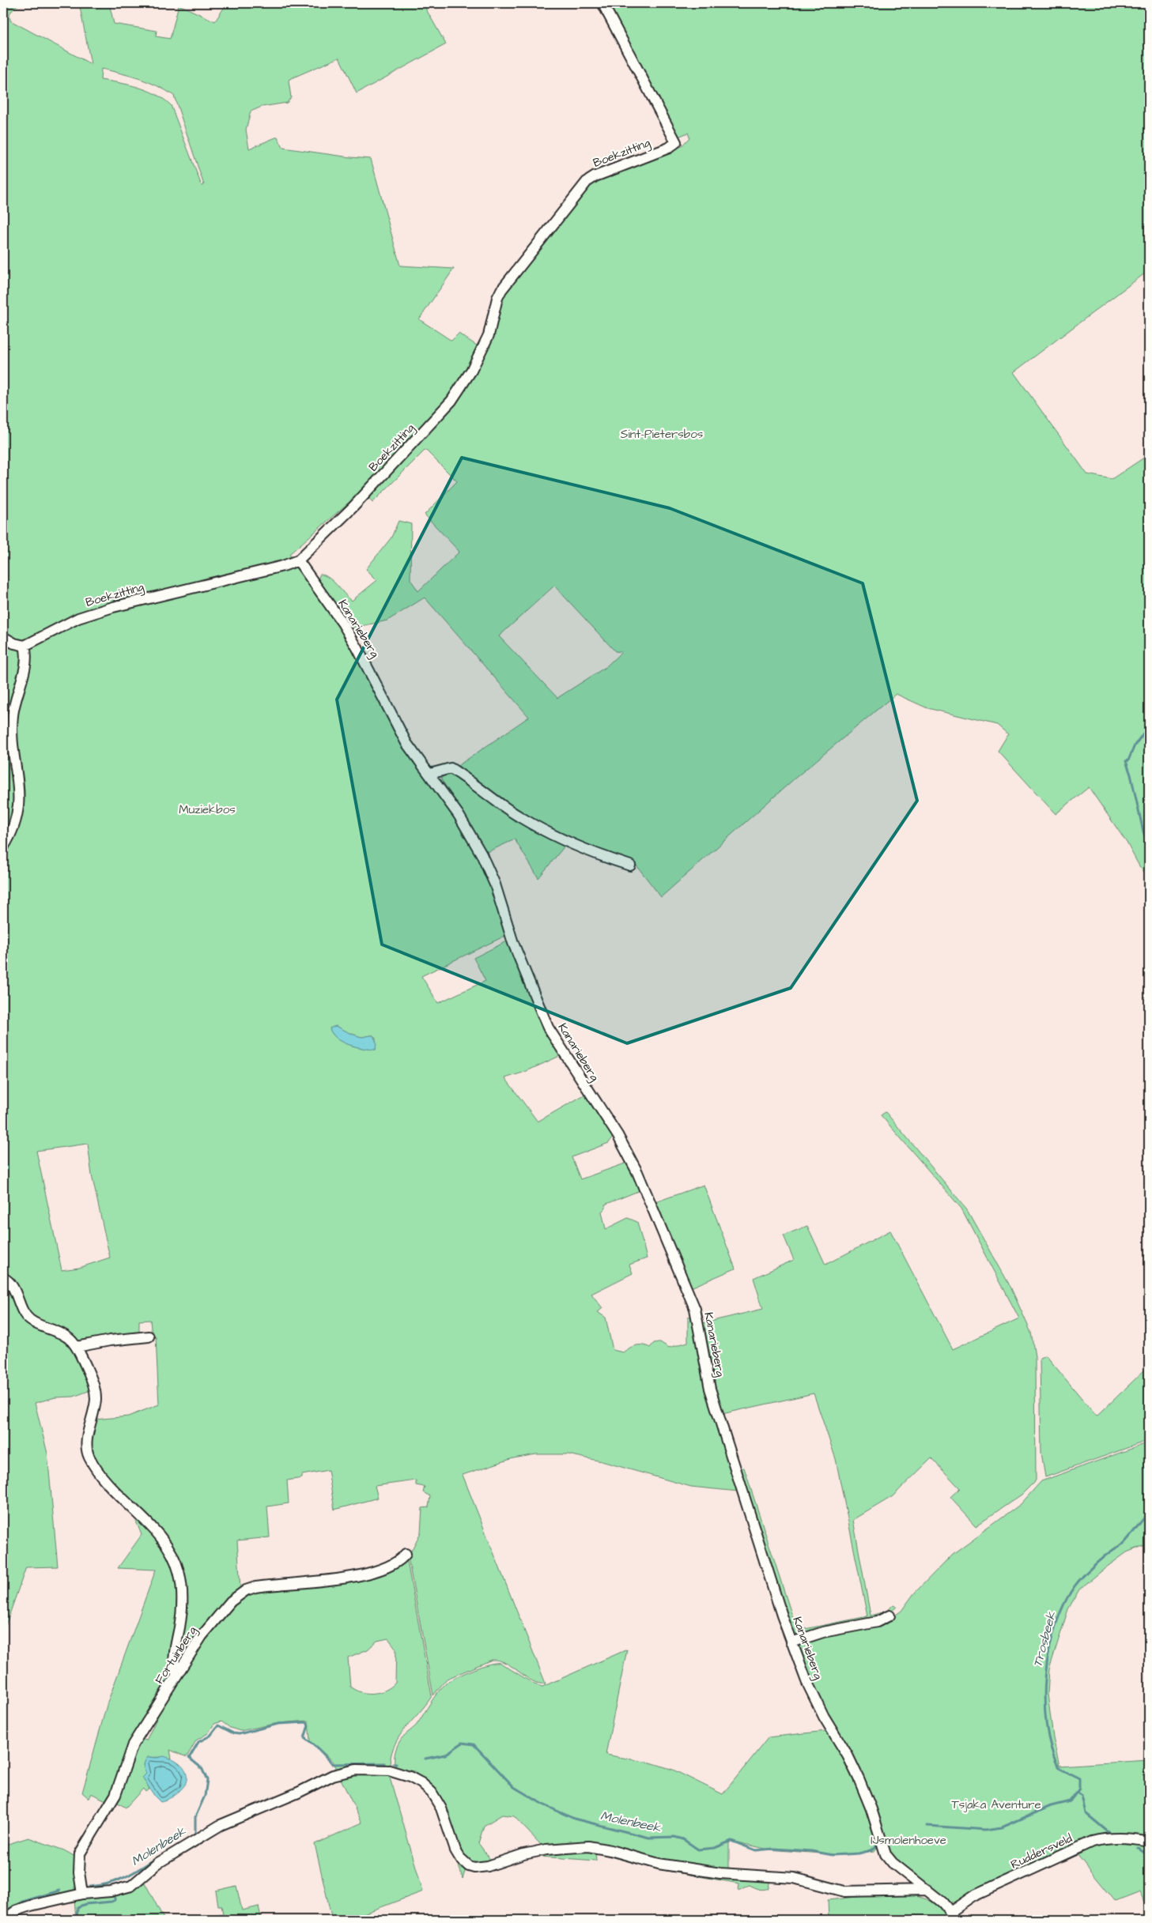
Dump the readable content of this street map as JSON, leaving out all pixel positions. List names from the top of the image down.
{
  "streets": {
    "street": [
      "Boekzitting",
      "Kanarieberg",
      "Fortuinberg",
      "Ruddersveld"
    ]
  },
  "crossings": [
    ["Boekzitting", "Kanarieberg"],
    ["Kanarieberg", "Ruddersveld"]
  ],
  "water": ["Trosbeek", "Molenbeek"],
  "parks": [
    "Sint-Pietersbos",
    "Muziekbos",
    "Tsjaka Aventure",
    "IJsmolenhoeve"
  ]
}
